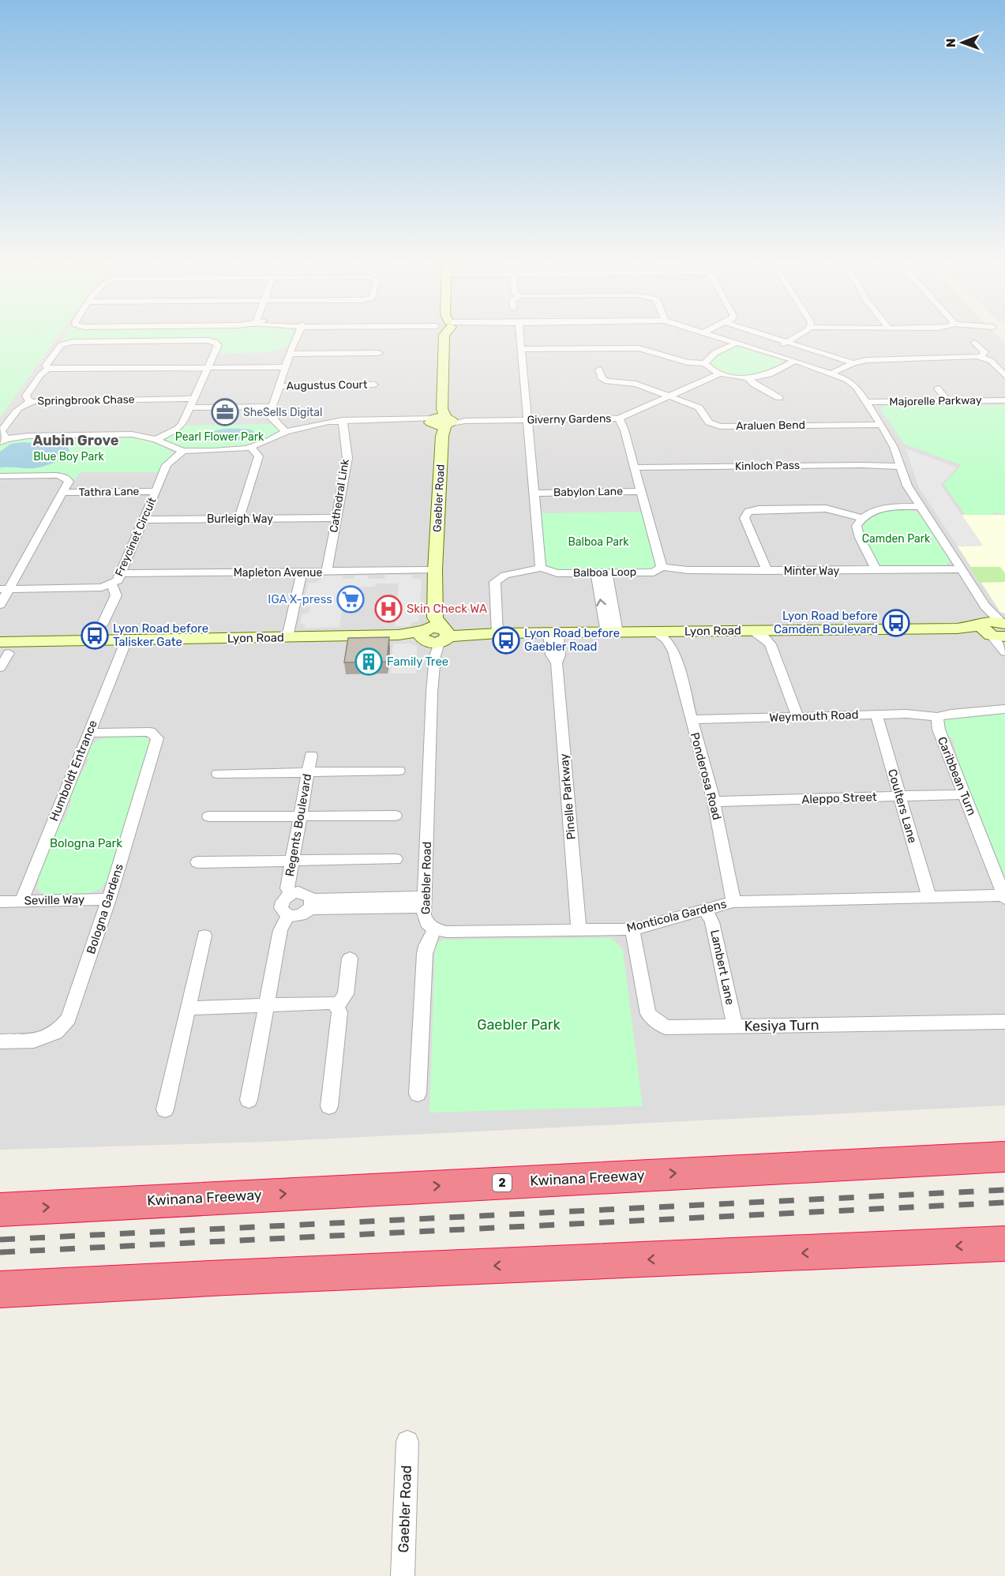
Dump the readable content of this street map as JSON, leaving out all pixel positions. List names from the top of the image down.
{
  "streets": {
    "highway": ["Kwinana Freeway", "2"],
    "street": [
      "Augustus Court",
      "Springbrook Chase",
      "Majorelle Parkway",
      "Giverny Gardens",
      "Araluen Bend",
      "Kinloch Pass",
      "Tathra Lane",
      "Babylon Lane",
      "Cathedral Link",
      "Gaebler Road",
      "Burleigh Way",
      "Freycinet Circuit",
      "Minter Way",
      "Mapleton Avenue",
      "Balboa Loop",
      "Lyon Road",
      "Weymouth Road",
      "Humboldt Entrance",
      "Ponderosa Road",
      "Caribbean Turn",
      "Pinelle Parkway",
      "Aleppo Street",
      "Coulters Lane",
      "Regents Boulevard",
      "Seville Way",
      "Bologna Gardens",
      "Monticola Gardens",
      "Lambert Lane",
      "Kesiya Turn"
    ]
  },
  "crossings": [
    ["Giverny Gardens", "Araluen Bend"],
    ["Giverny Gardens", "Cathedral Link"],
    ["Giverny Gardens", "Gaebler Road"],
    ["Giverny Gardens", "Freycinet Circuit"],
    ["Tathra Lane", "Freycinet Circuit"],
    ["Cathedral Link", "Burleigh Way"],
    ["Cathedral Link", "Mapleton Avenue"],
    ["Gaebler Road", "Mapleton Avenue"],
    ["Gaebler Road", "Lyon Road"],
    ["Gaebler Road", "Monticola Gardens"],
    ["Burleigh Way", "Freycinet Circuit"],
    ["Freycinet Circuit", "Mapleton Avenue"],
    ["Minter Way", "Balboa Loop"],
    ["Lyon Road", "Humboldt Entrance"],
    ["Lyon Road", "Ponderosa Road"],
    ["Lyon Road", "Pinelle Parkway"],
    ["Weymouth Road", "Ponderosa Road"],
    ["Weymouth Road", "Caribbean Turn"],
    ["Weymouth Road", "Coulters Lane"],
    ["Humboldt Entrance", "Seville Way"],
    ["Humboldt Entrance", "Bologna Gardens"],
    ["Ponderosa Road", "Aleppo Street"],
    ["Ponderosa Road", "Monticola Gardens"],
    ["Caribbean Turn", "Aleppo Street"],
    ["Caribbean Turn", "Monticola Gardens"],
    ["Pinelle Parkway", "Monticola Gardens"],
    ["Aleppo Street", "Coulters Lane"],
    ["Coulters Lane", "Monticola Gardens"],
    ["Seville Way", "Bologna Gardens"],
    ["Monticola Gardens", "Lambert Lane"],
    ["Monticola Gardens", "Kesiya Turn"],
    ["Lambert Lane", "Kesiya Turn"]
  ],
  "districts": ["Aubin Grove"],
  "parks": [
    "Pearl Flower Park",
    "Blue Boy Park",
    "Camden Park",
    "Balboa Park",
    "Bologna Park",
    "Gaebler Park"
  ],
  "places": {
    "office": ["SheSells Digital"],
    "supermarket": ["IGA X-press"],
    "hospital": ["Skin Check WA"],
    "bus stop": ["Lyon Road before Camden Boulevard", "Lyon Road before Talisker Gate", "Lyon Road before Gaebler Road"],
    "building": ["Family Tree"]
  },
  "north": "left"
}
